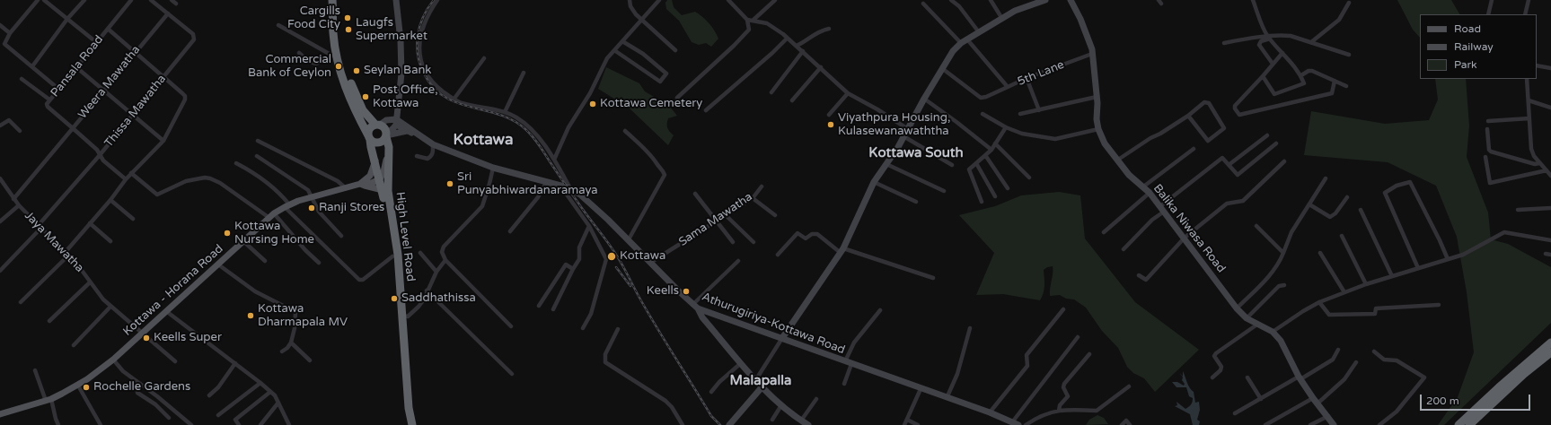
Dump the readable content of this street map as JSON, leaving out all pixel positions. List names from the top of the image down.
{
  "streets": {
    "highway": ["High Level Road"],
    "main road": ["Balika Niwasa Road", "Kottawa - Horana Road", "Athurugiriya-Kottawa Road"],
    "street": [
      "Pansala Road",
      "5th Lane",
      "Weera Mawatha",
      "Thissa Mawatha",
      "Sama Mawatha",
      "Jaya Mawatha"
    ]
  },
  "crossings": [
    ["Pansala Road", "Weera Mawatha"],
    ["5th Lane", "Balika Niwasa Road"],
    ["Weera Mawatha", "Thissa Mawatha"],
    ["Thissa Mawatha", "Jaya Mawatha"],
    ["Sama Mawatha", "Athurugiriya-Kottawa Road"],
    ["High Level Road", "Kottawa - Horana Road"],
    ["Jaya Mawatha", "Kottawa - Horana Road"]
  ],
  "districts": ["Kottawa", "Kottawa South", "Malapalla"],
  "places": [
    "Cargills Food City",
    "Laugfs Supermarket",
    "Commercial Bank of Ceylon",
    "Seylan Bank",
    "Post Office, Kottawa",
    "Kottawa Cemetery",
    "Viyathpura Housing, Kulasewanawaththa",
    "Sri Punyabhiwardanaramaya",
    "Ranji Stores",
    "Kottawa Nursing Home",
    "Kottawa",
    "Keells",
    "Saddhathissa",
    "Kottawa Dharmapala MV",
    "Keells Super",
    "Rochelle Gardens"
  ],
  "legend": ["Road", "Railway", "Park"],
  "scale_bar": "200 m"
}
